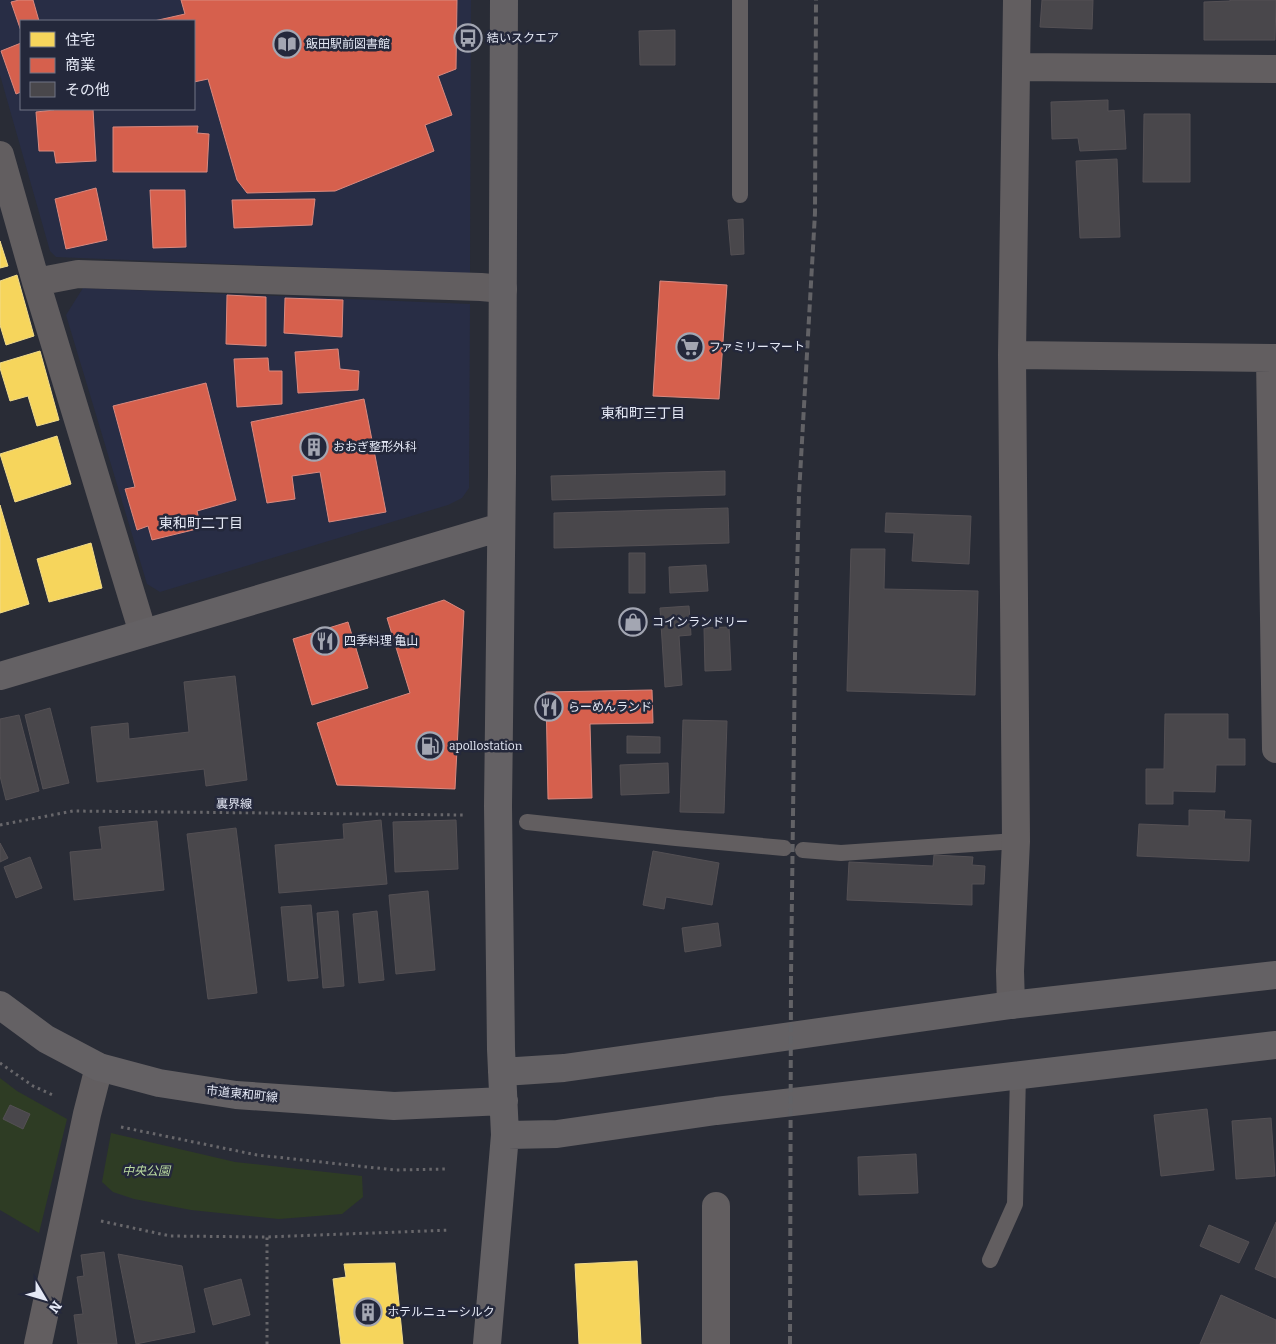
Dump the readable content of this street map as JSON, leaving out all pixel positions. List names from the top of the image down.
{
  "streets": {
    "street": ["市道東和町線"],
    "path": ["裏界線"]
  },
  "districts": ["東和町三丁目", "東和町二丁目"],
  "parks": ["中央公園"],
  "places": {
    "bus stop": ["結いスクエア"],
    "library": ["飯田駅前図書館"],
    "supermarket": ["ファミリーマート"],
    "building": ["おおぎ整形外科", "ホテルニューシルク"],
    "shop": ["コインランドリー"],
    "restaurant": ["四季料理 亀山", "らーめんランド"],
    "fuel station": ["apollostation"]
  },
  "legend": ["住宅", "商業", "その他"],
  "north": "bottom right"
}
